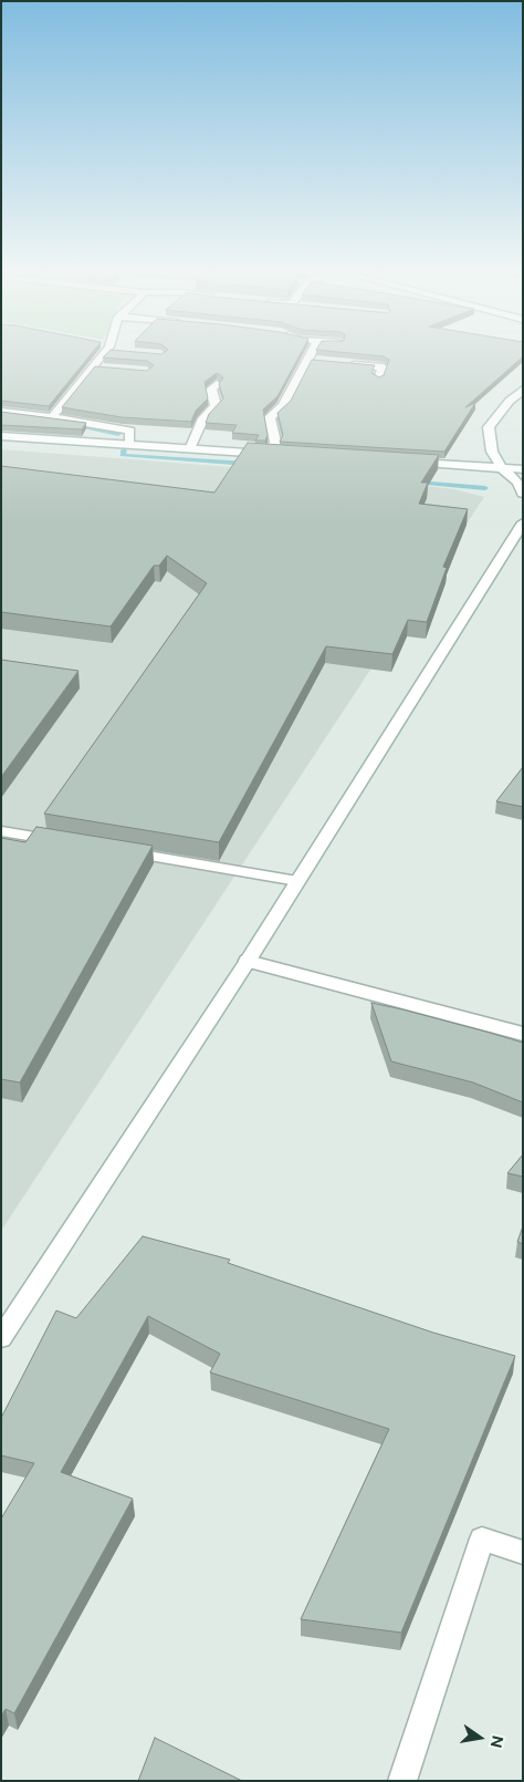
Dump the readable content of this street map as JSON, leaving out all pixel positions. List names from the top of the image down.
{
  "north": "right"
}
